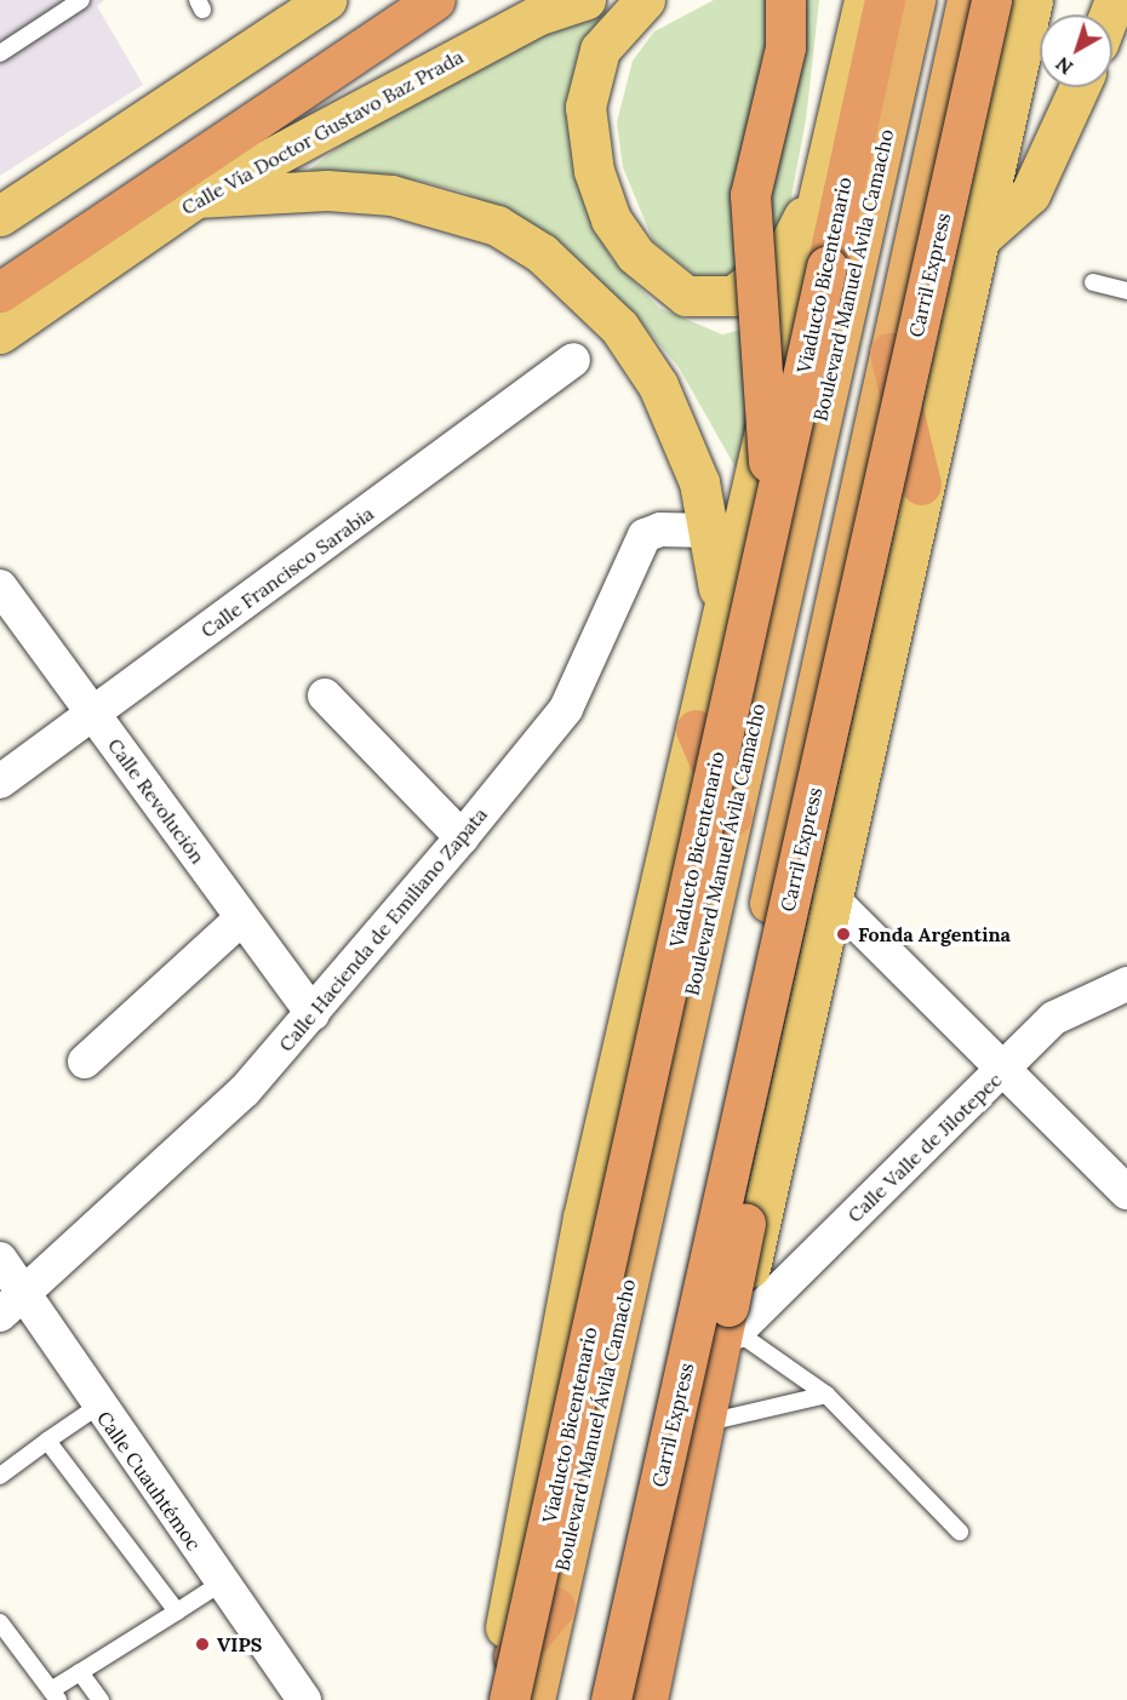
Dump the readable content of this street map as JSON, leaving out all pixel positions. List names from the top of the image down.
{
  "streets": {
    "highway": ["Viaducto Bicentenario", "Boulevard Manuel Ávila Camacho", "Carril Express"],
    "main road": ["Calle Vía Doctor Gustavo Baz Prada"],
    "street": [
      "Calle Francisco Sarabia",
      "Calle Revolución",
      "Calle Hacienda de Emiliano Zapata",
      "Calle Valle de Jilotepec",
      "Calle Cuauhtémoc"
    ]
  },
  "crossings": [
    ["Calle Francisco Sarabia", "Calle Revolución"],
    ["Calle Revolución", "Calle Hacienda de Emiliano Zapata"],
    ["Calle Hacienda de Emiliano Zapata", "Calle Cuauhtémoc"]
  ],
  "places": ["Fonda Argentina", "VIPS"],
  "north": "bottom left"
}
